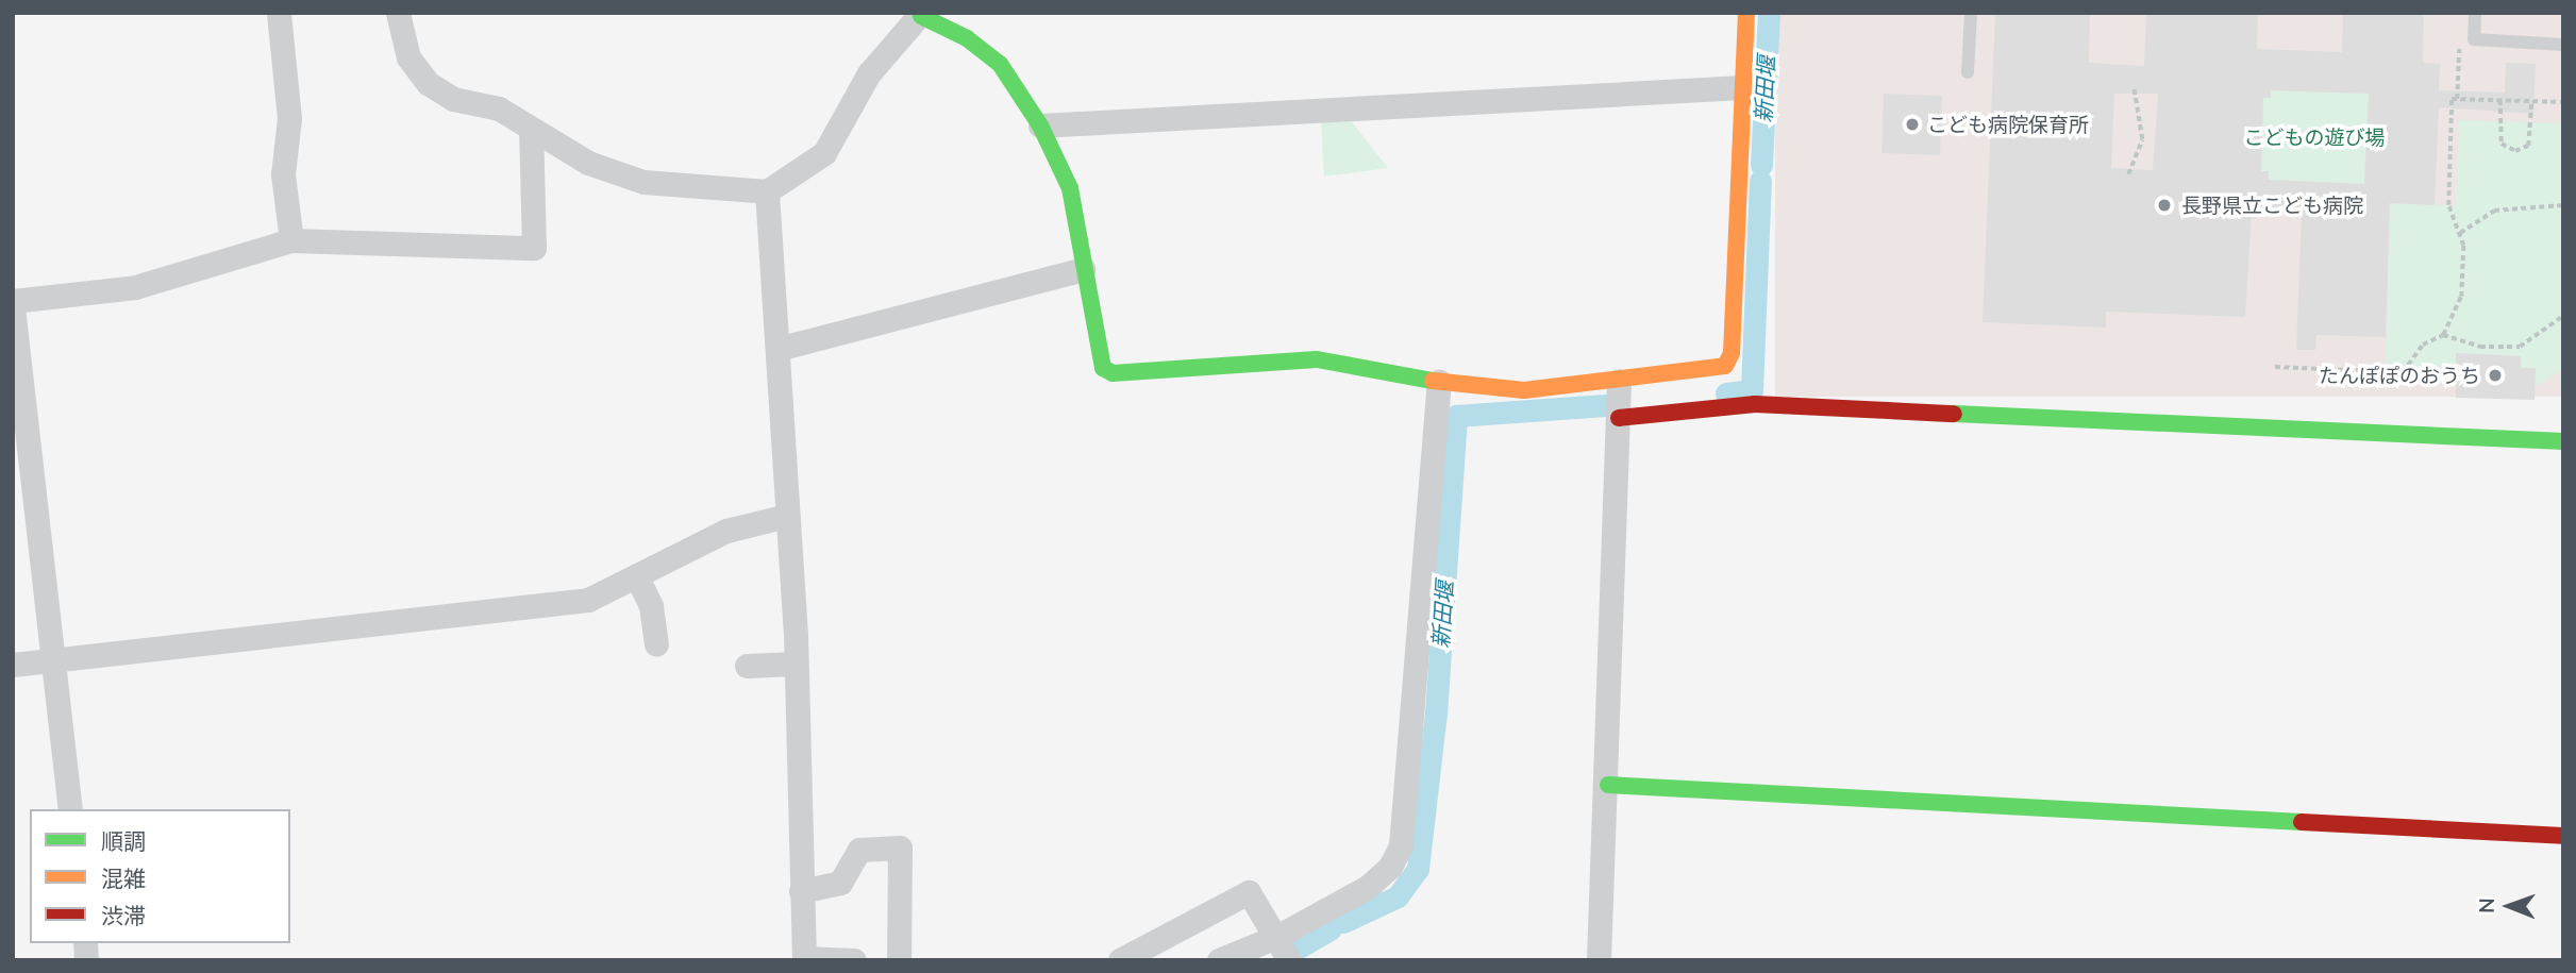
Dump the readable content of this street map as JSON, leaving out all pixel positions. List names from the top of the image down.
{
  "water": ["新田堰"],
  "parks": ["こどもの遊び場"],
  "places": ["こども病院保育所", "長野県立こども病院", "たんぽぽのおうち"],
  "legend": ["順調", "混雑", "渋滞"],
  "north": "left"
}
